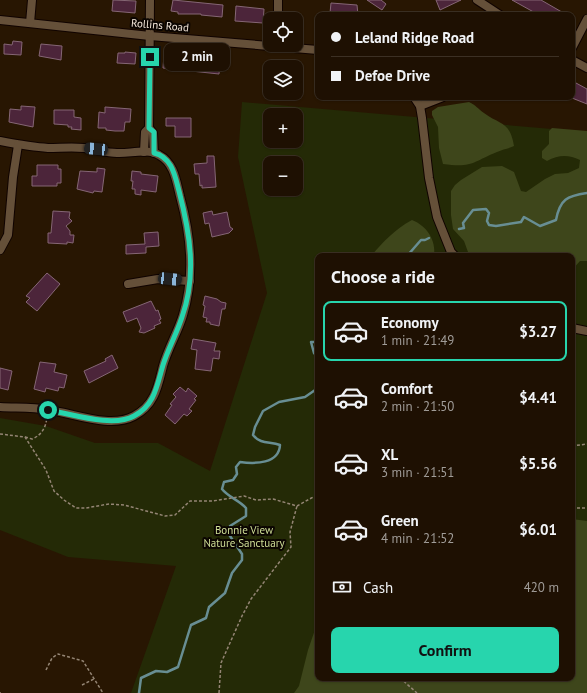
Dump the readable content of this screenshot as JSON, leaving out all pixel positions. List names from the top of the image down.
{
  "streets": {
    "street": ["Rollins Road"]
  },
  "parks": ["Bonnie View Nature Sanctuary"],
  "page": {
    "map_buttons": ["+", "−"],
    "banner": ["Leland Ridge Road", "Defoe Drive"],
    "bubble": "2 min",
    "heading": "Choose a ride",
    "list": [
      {
        "name": "Economy",
        "note": "1 min · 21:49",
        "value": "$3.27"
      },
      {
        "name": "Comfort",
        "note": "2 min · 21:50",
        "value": "$4.41"
      },
      {
        "name": "XL",
        "note": "3 min · 21:51",
        "value": "$5.56"
      },
      {
        "name": "Green",
        "note": "4 min · 21:52",
        "value": "$6.01"
      }
    ],
    "pay": ["Cash", "420 m"],
    "buttons": "Confirm"
  }
}
